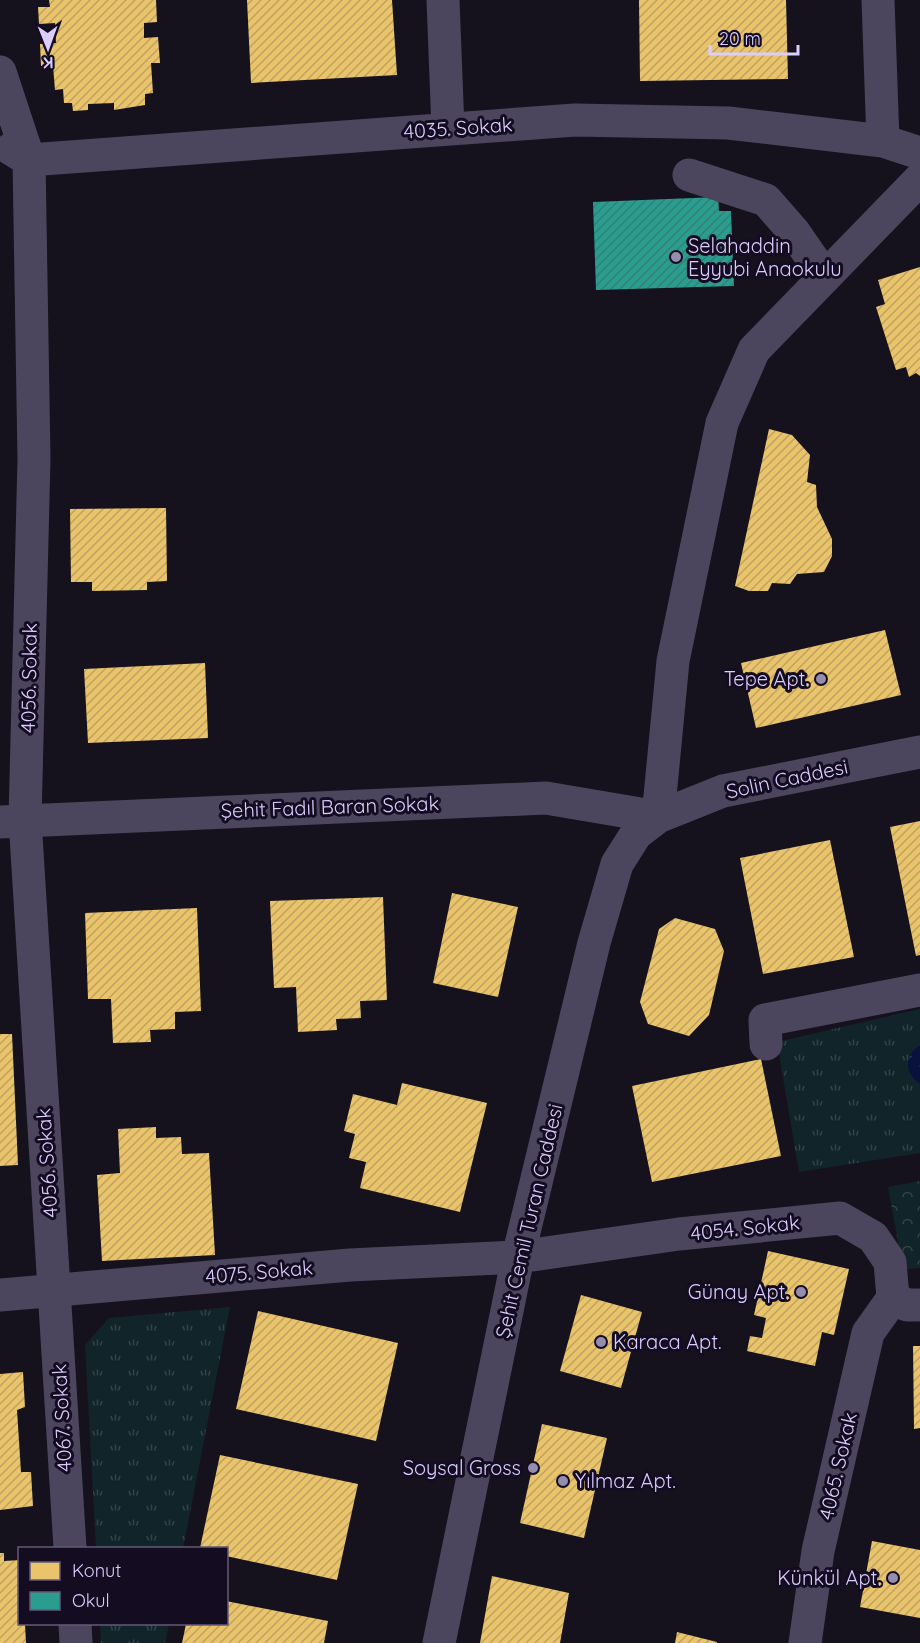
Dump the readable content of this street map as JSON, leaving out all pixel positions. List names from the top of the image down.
{
  "streets": {
    "street": [
      "4035. Sokak",
      "4056. Sokak",
      "Solin Caddesi",
      "Şehit Fadıl Baran Sokak",
      "Şehit Cemil Turan Caddesi",
      "4054. Sokak",
      "4075. Sokak",
      "4067. Sokak",
      "4065. Sokak"
    ]
  },
  "crossings": [
    ["4035. Sokak", "4056. Sokak"],
    ["4056. Sokak", "Şehit Fadıl Baran Sokak"],
    ["4056. Sokak", "4075. Sokak"],
    ["4056. Sokak", "4067. Sokak"],
    ["Solin Caddesi", "Şehit Fadıl Baran Sokak"],
    ["Solin Caddesi", "Şehit Cemil Turan Caddesi"],
    ["Şehit Fadıl Baran Sokak", "Şehit Cemil Turan Caddesi"],
    ["Şehit Cemil Turan Caddesi", "4054. Sokak"],
    ["Şehit Cemil Turan Caddesi", "4075. Sokak"],
    ["4054. Sokak", "4075. Sokak"],
    ["4054. Sokak", "4065. Sokak"],
    ["4075. Sokak", "4067. Sokak"]
  ],
  "places": [
    "Selahaddin Eyyubi Anaokulu",
    "Tepe Apt.",
    "Günay Apt.",
    "Karaca Apt.",
    "Soysal Gross",
    "Yılmaz Apt.",
    "Künkül Apt."
  ],
  "legend": ["Konut", "Okul"],
  "scale_bar": "20 m",
  "north": "bottom"
}
